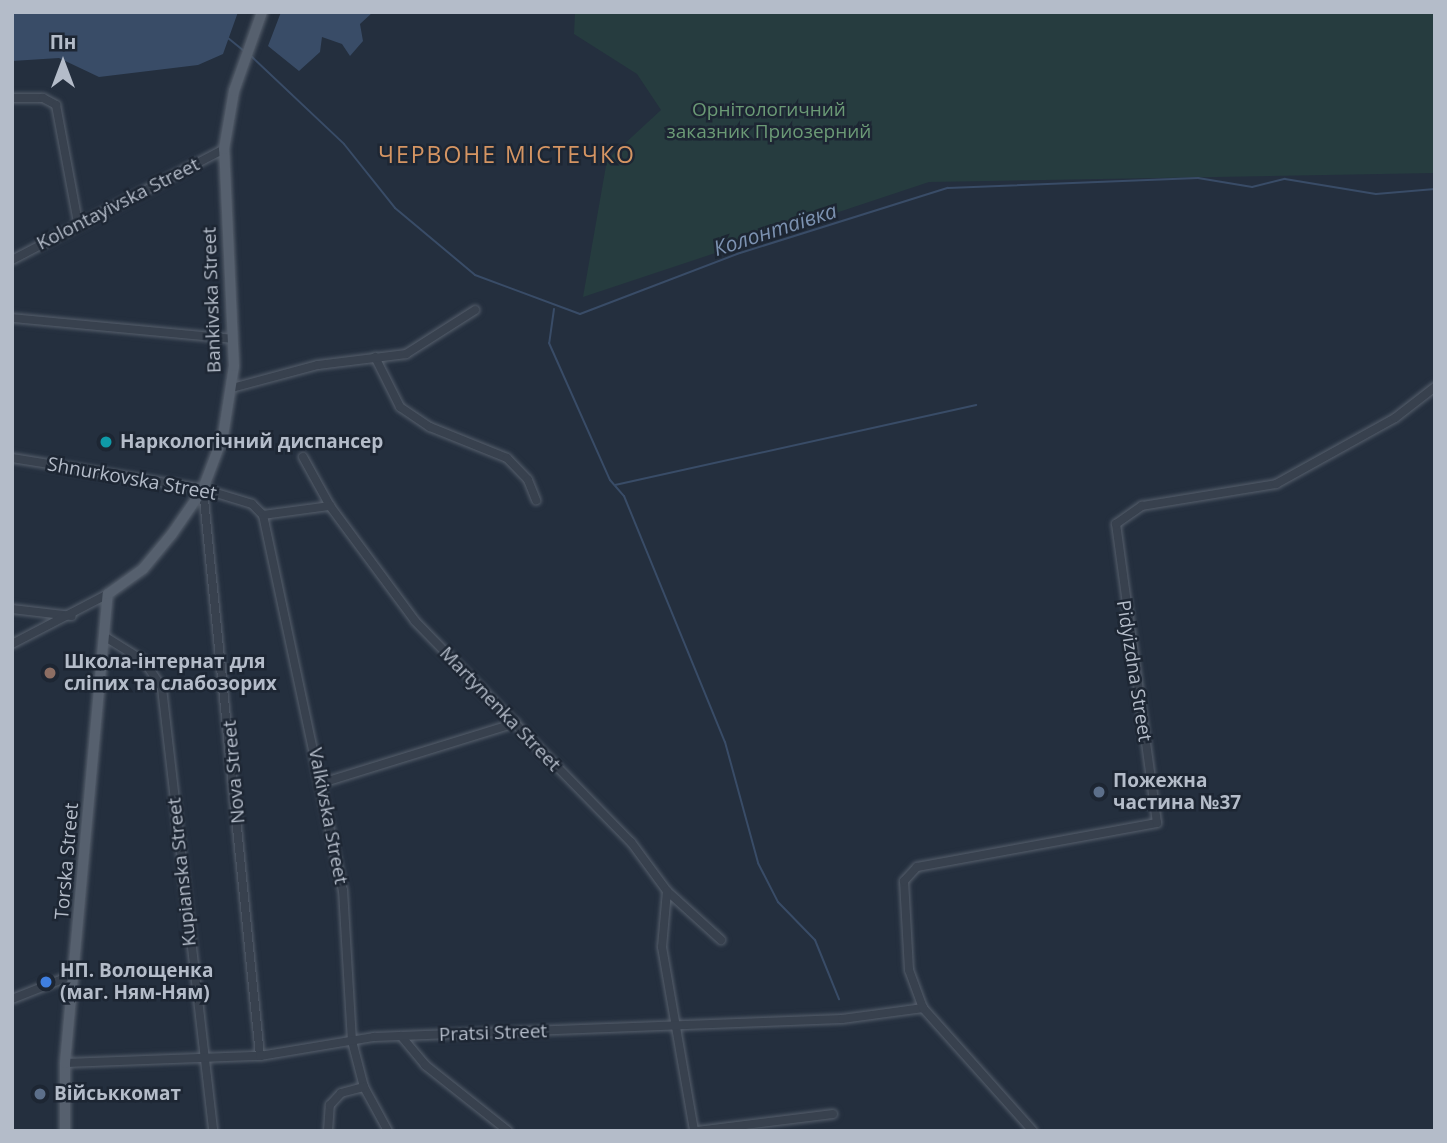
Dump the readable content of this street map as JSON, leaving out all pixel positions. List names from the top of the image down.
{
  "streets": {
    "main road": ["Bankivska Street", "Torska Street"],
    "street": [
      "Kolontayivska Street",
      "Shnurkovska Street",
      "Pidyizdna Street",
      "Martynenka Street",
      "Nova Street",
      "Valkivska Street",
      "Kupianska Street",
      "Pratsi Street"
    ]
  },
  "crossings": [
    ["Kolontayivska Street", "Bankivska Street"],
    ["Bankivska Street", "Shnurkovska Street"],
    ["Bankivska Street", "Nova Street"],
    ["Bankivska Street", "Torska Street"],
    ["Shnurkovska Street", "Nova Street"],
    ["Shnurkovska Street", "Valkivska Street"],
    ["Pidyizdna Street", "Pratsi Street"],
    ["Nova Street", "Pratsi Street"],
    ["Valkivska Street", "Pratsi Street"],
    ["Torska Street", "Kupianska Street"],
    ["Torska Street", "Pratsi Street"],
    ["Kupianska Street", "Pratsi Street"]
  ],
  "districts": ["ЧЕРВОНЕ МІСТЕЧКО"],
  "water": ["Колонтаївка"],
  "parks": ["Орнiтологичний заказник Приозерний"],
  "places": [
    "Наркологічний диспансер",
    "Школа-інтернат для сліпих та слабозорих",
    "Пожежна частина №37",
    "НП. Волощенка (маг. Ням-Ням)",
    "Військкомат"
  ],
  "north": "top"
}
